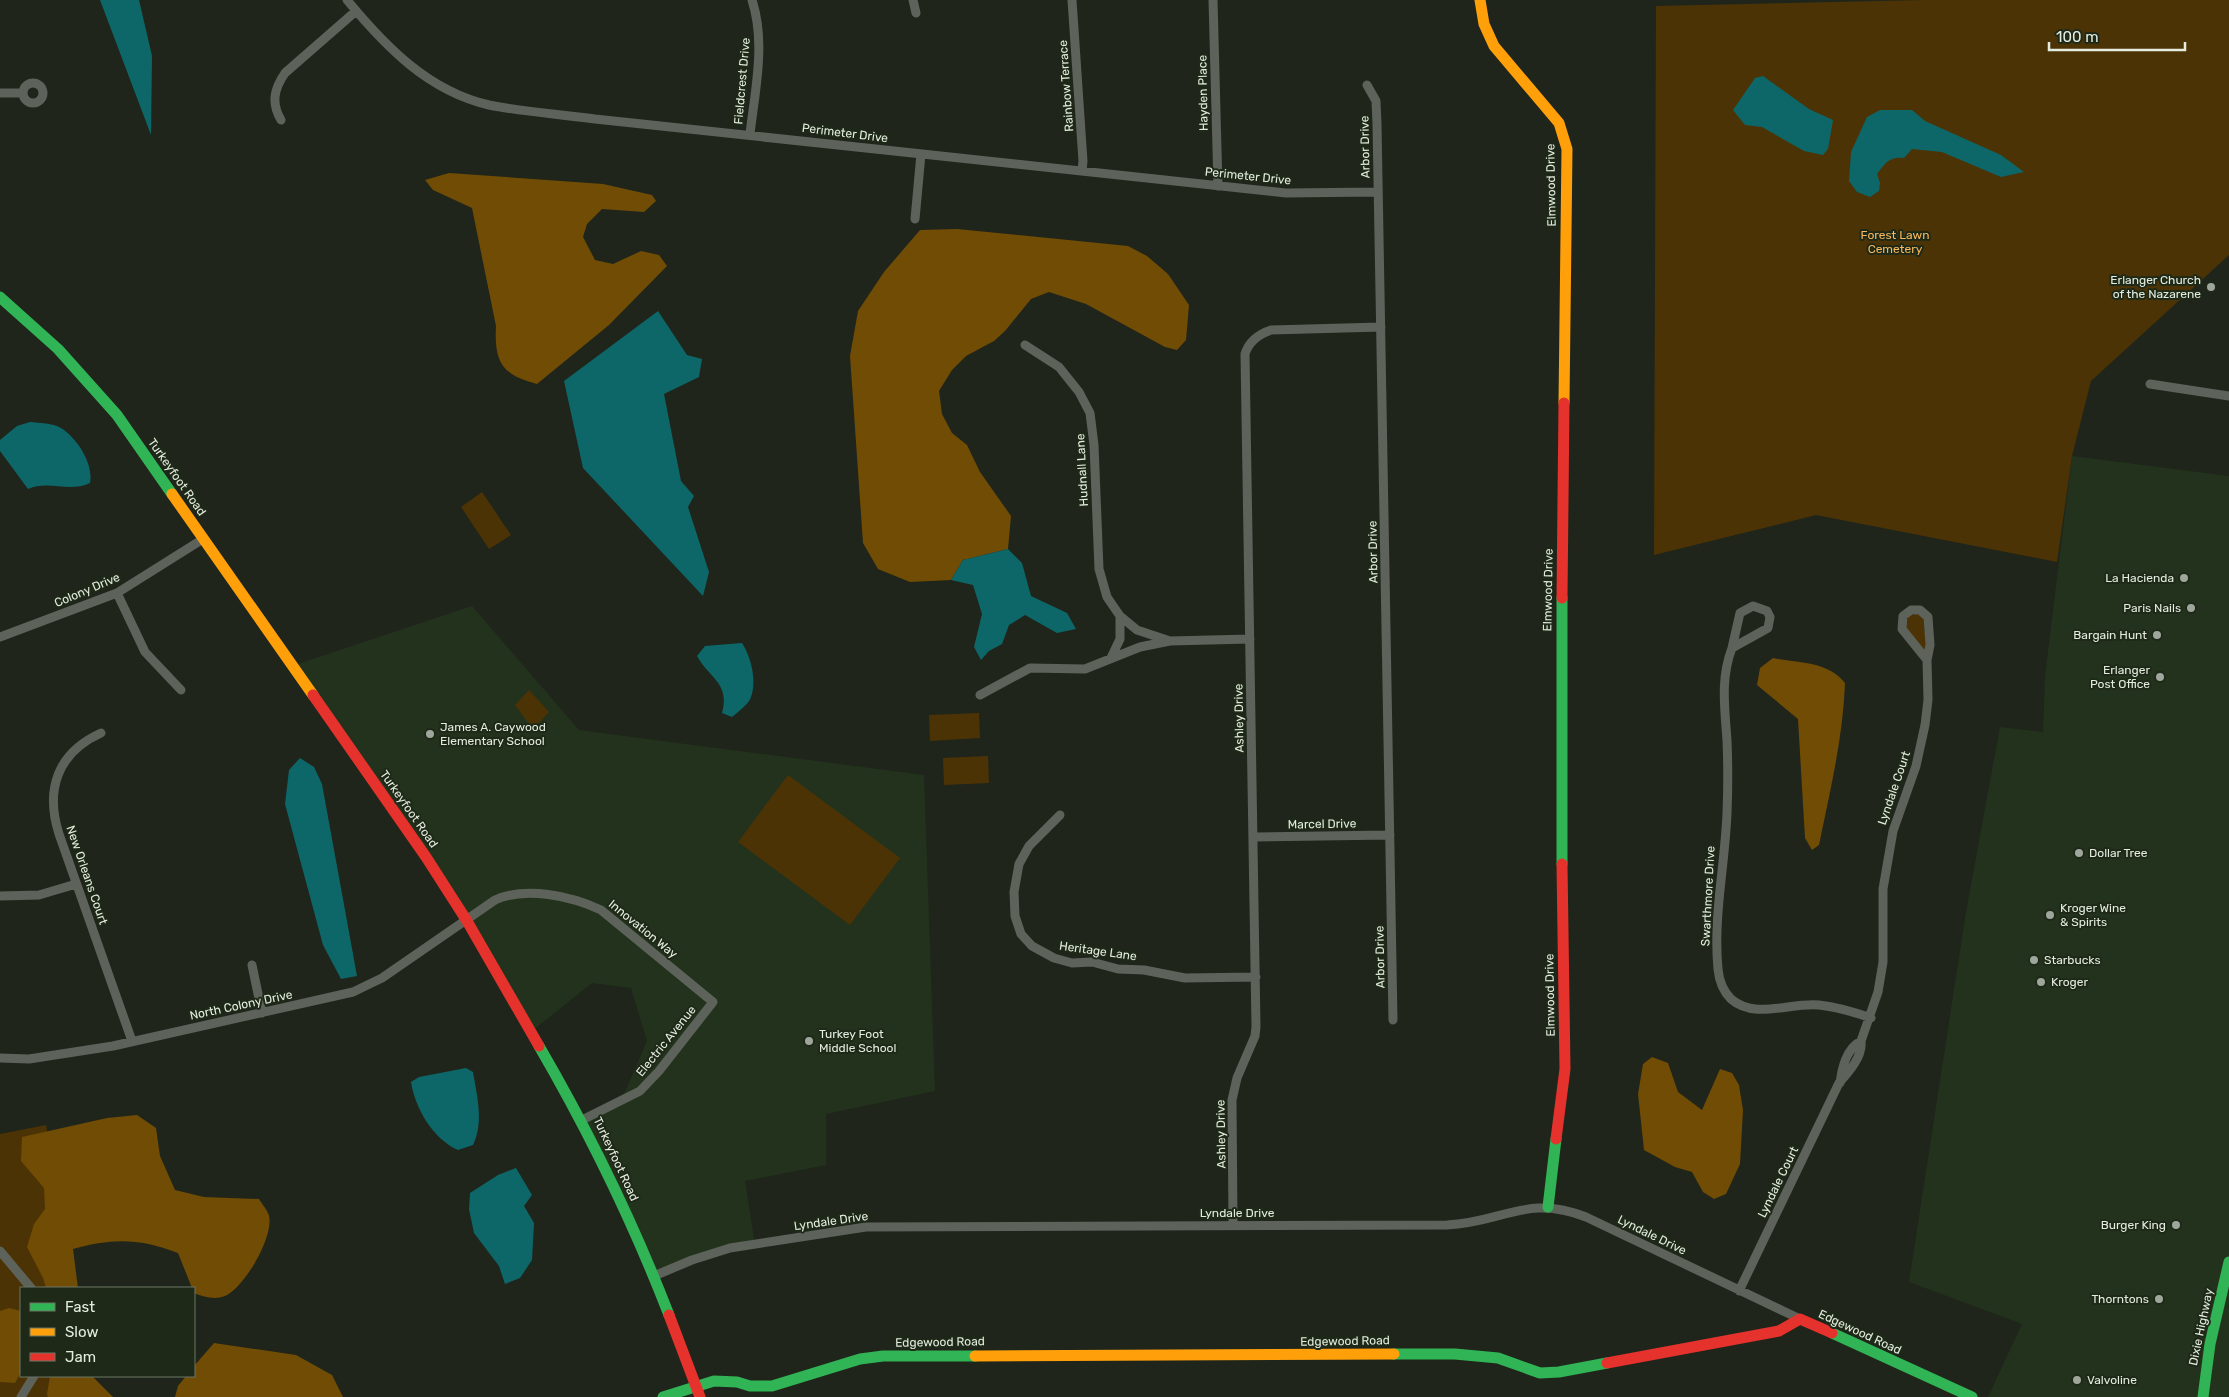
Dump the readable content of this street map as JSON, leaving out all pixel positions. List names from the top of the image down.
{
  "streets": {
    "street": [
      "Fieldcrest Drive",
      "Rainbow Terrace",
      "Hayden Place",
      "Perimeter Drive",
      "Arbor Drive",
      "Elmwood Drive",
      "Hudnall Lane",
      "Turkeyfoot Road",
      "Colony Drive",
      "Ashley Drive",
      "Lyndale Court",
      "Marcel Drive",
      "New Orleans Court",
      "Swarthmore Drive",
      "Innovation Way",
      "Heritage Lane",
      "North Colony Drive",
      "Electric Avenue",
      "Lyndale Drive",
      "Dixie Highway",
      "Edgewood Road"
    ]
  },
  "crossings": [
    ["Fieldcrest Drive", "Perimeter Drive"],
    ["Rainbow Terrace", "Perimeter Drive"],
    ["Hayden Place", "Perimeter Drive"],
    ["Perimeter Drive", "Arbor Drive"],
    ["Arbor Drive", "Ashley Drive"],
    ["Arbor Drive", "Marcel Drive"],
    ["Elmwood Drive", "Lyndale Drive"],
    ["Hudnall Lane", "Ashley Drive"],
    ["Turkeyfoot Road", "Colony Drive"],
    ["Turkeyfoot Road", "Innovation Way"],
    ["Turkeyfoot Road", "North Colony Drive"],
    ["Turkeyfoot Road", "Electric Avenue"],
    ["Turkeyfoot Road", "Lyndale Drive"],
    ["Turkeyfoot Road", "Edgewood Road"],
    ["Ashley Drive", "Marcel Drive"],
    ["Ashley Drive", "Heritage Lane"],
    ["Ashley Drive", "Lyndale Drive"],
    ["Lyndale Court", "Swarthmore Drive"],
    ["Lyndale Court", "Lyndale Drive"],
    ["New Orleans Court", "North Colony Drive"],
    ["Innovation Way", "North Colony Drive"],
    ["Innovation Way", "Electric Avenue"],
    ["Lyndale Drive", "Edgewood Road"]
  ],
  "parks": ["Forest Lawn Cemetery"],
  "places": [
    "Erlanger Church of the Nazarene",
    "La Hacienda",
    "Paris Nails",
    "Bargain Hunt",
    "Erlanger Post Office",
    "James A. Caywood Elementary School",
    "Dollar Tree",
    "Kroger Wine & Spirits",
    "Starbucks",
    "Kroger",
    "Turkey Foot Middle School",
    "Burger King",
    "Thorntons",
    "Valvoline"
  ],
  "legend": ["Fast", "Slow", "Jam"],
  "scale_bar": "100 m"
}
